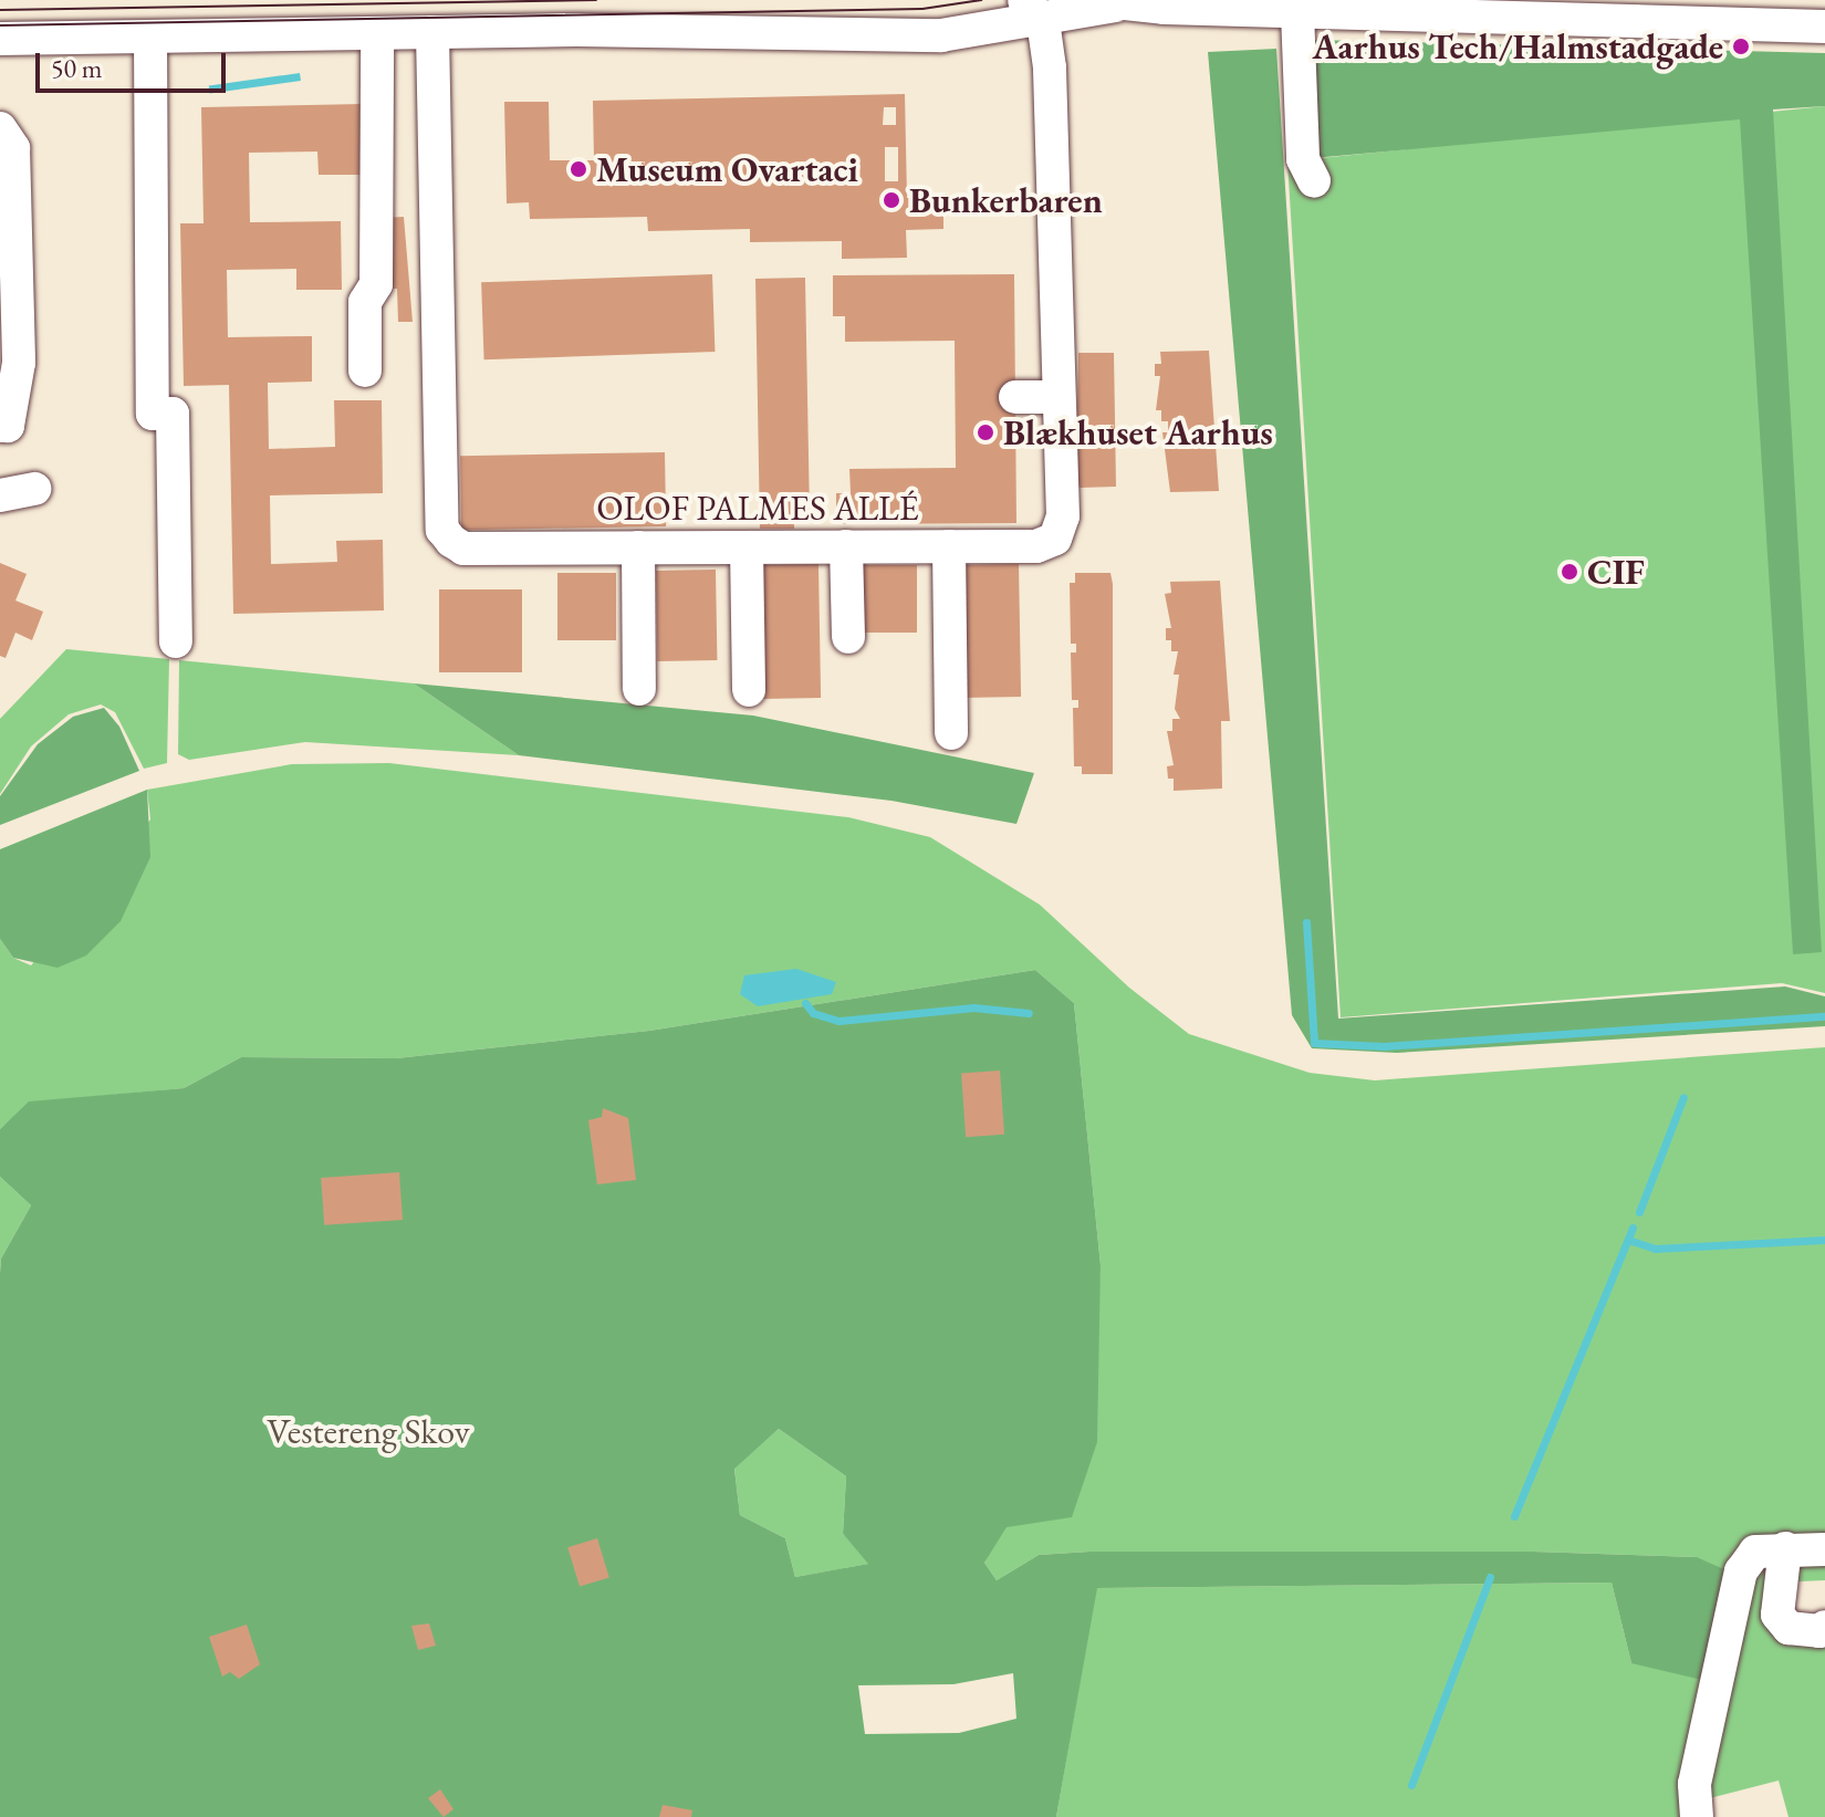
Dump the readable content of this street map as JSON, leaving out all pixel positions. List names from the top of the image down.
{
  "streets": {
    "street": ["OLOF PALMES ALLÉ"]
  },
  "parks": ["Vestereng Skov"],
  "places": [
    "Aarhus Tech/Halmstadgade",
    "Museum Ovartaci",
    "Bunkerbaren",
    "Blækhuset Aarhus",
    "CIF"
  ],
  "scale_bar": "50 m"
}
